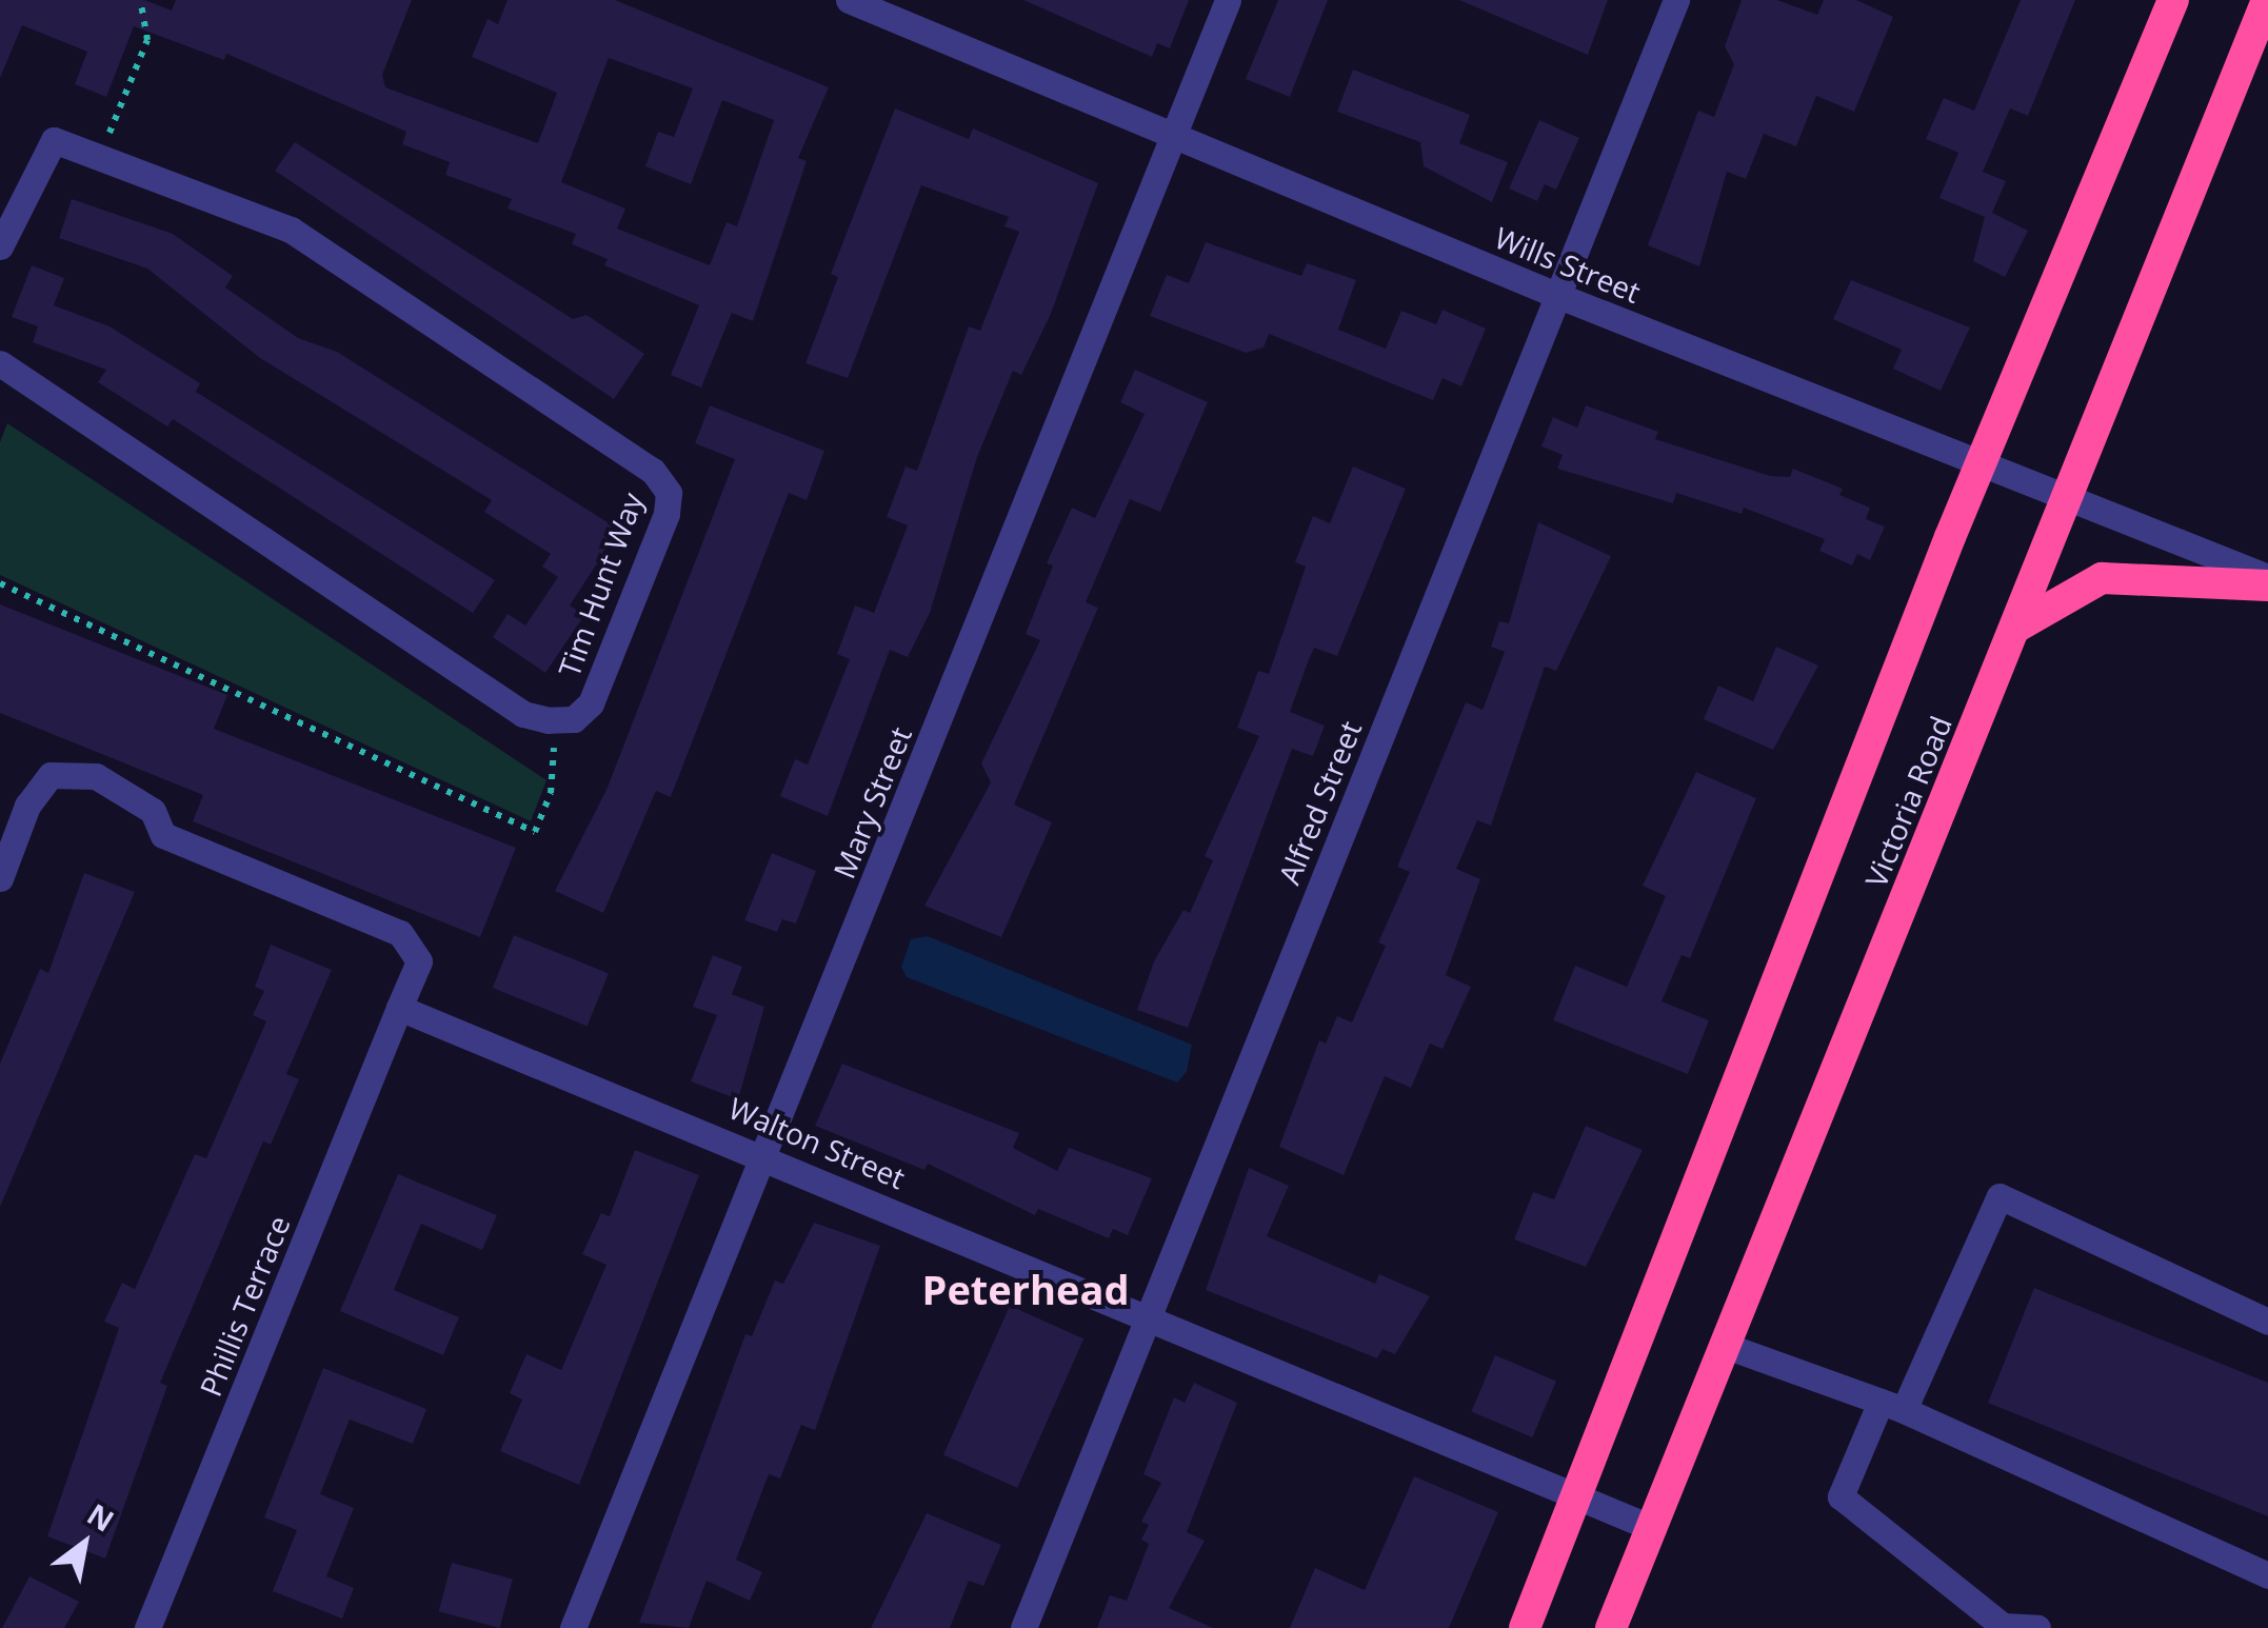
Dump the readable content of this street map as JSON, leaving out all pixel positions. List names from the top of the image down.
{
  "streets": {
    "highway": ["Victoria Road"],
    "street": [
      "Wills Street",
      "Tim Hunt Way",
      "Mary Street",
      "Alfred Street",
      "Walton Street",
      "Phillis Terrace"
    ]
  },
  "crossings": [
    ["Wills Street", "Victoria Road"],
    ["Wills Street", "Mary Street"],
    ["Wills Street", "Alfred Street"],
    ["Victoria Road", "Walton Street"],
    ["Mary Street", "Walton Street"],
    ["Alfred Street", "Walton Street"],
    ["Walton Street", "Phillis Terrace"]
  ],
  "districts": ["Peterhead"],
  "north": "top right"
}
